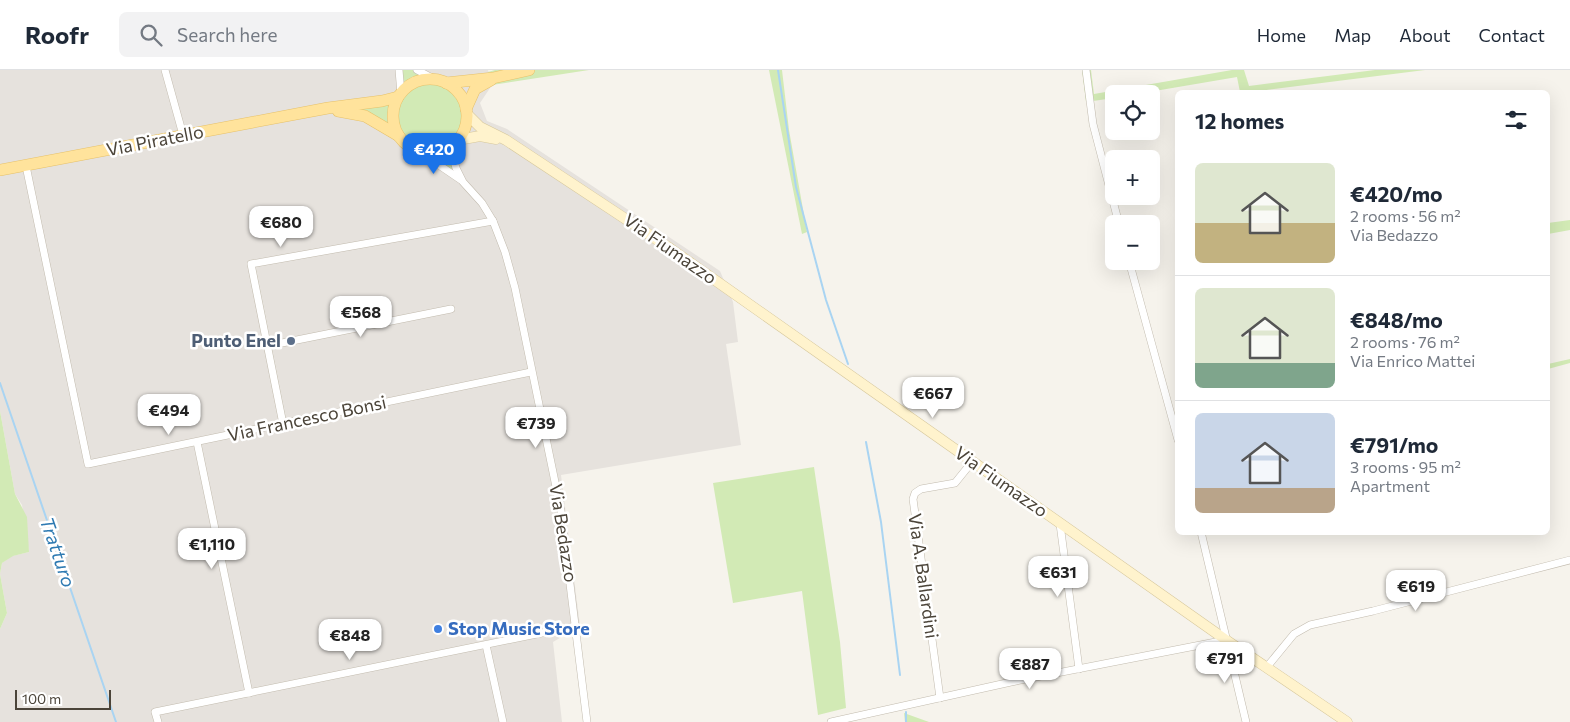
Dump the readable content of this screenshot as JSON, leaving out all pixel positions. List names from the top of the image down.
{
  "streets": {
    "main road": ["Via Piratello"],
    "street": [
      "Via Fiumazzo",
      "Via Francesco Bonsi",
      "Via Bedazzo",
      "Via A. Ballardini"
    ]
  },
  "crossings": [
    ["Via Piratello", "Via Fiumazzo"],
    ["Via Piratello", "Via Francesco Bonsi"],
    ["Via Piratello", "Via Bedazzo"],
    ["Via Fiumazzo", "Via Bedazzo"],
    ["Via Fiumazzo", "Via A. Ballardini"],
    ["Via Francesco Bonsi", "Via Bedazzo"]
  ],
  "water": ["Tratturo"],
  "places": ["Punto Enel", "Stop Music Store"],
  "scale_bar": "100 m",
  "page": {
    "header": "Roofr",
    "search": "Search here",
    "nav": [
      "Home",
      "Map",
      "About",
      "Contact"
    ],
    "map_buttons": ["+", "−"],
    "heading": "12 homes",
    "price": [
      "€420",
      "€680",
      "€568",
      "€667",
      "€494",
      "€739",
      "€1,110",
      "€631",
      "€619",
      "€848",
      "€791",
      "€887"
    ],
    "list": [
      {
        "name": "€420/mo",
        "note": "2 rooms · 56 m² · Via Bedazzo"
      },
      {
        "name": "€848/mo",
        "note": "2 rooms · 76 m² · Via Enrico Mattei"
      },
      {
        "name": "€791/mo",
        "note": "3 rooms · 95 m² · Apartment"
      }
    ],
    "scale": "100 m"
  }
}
